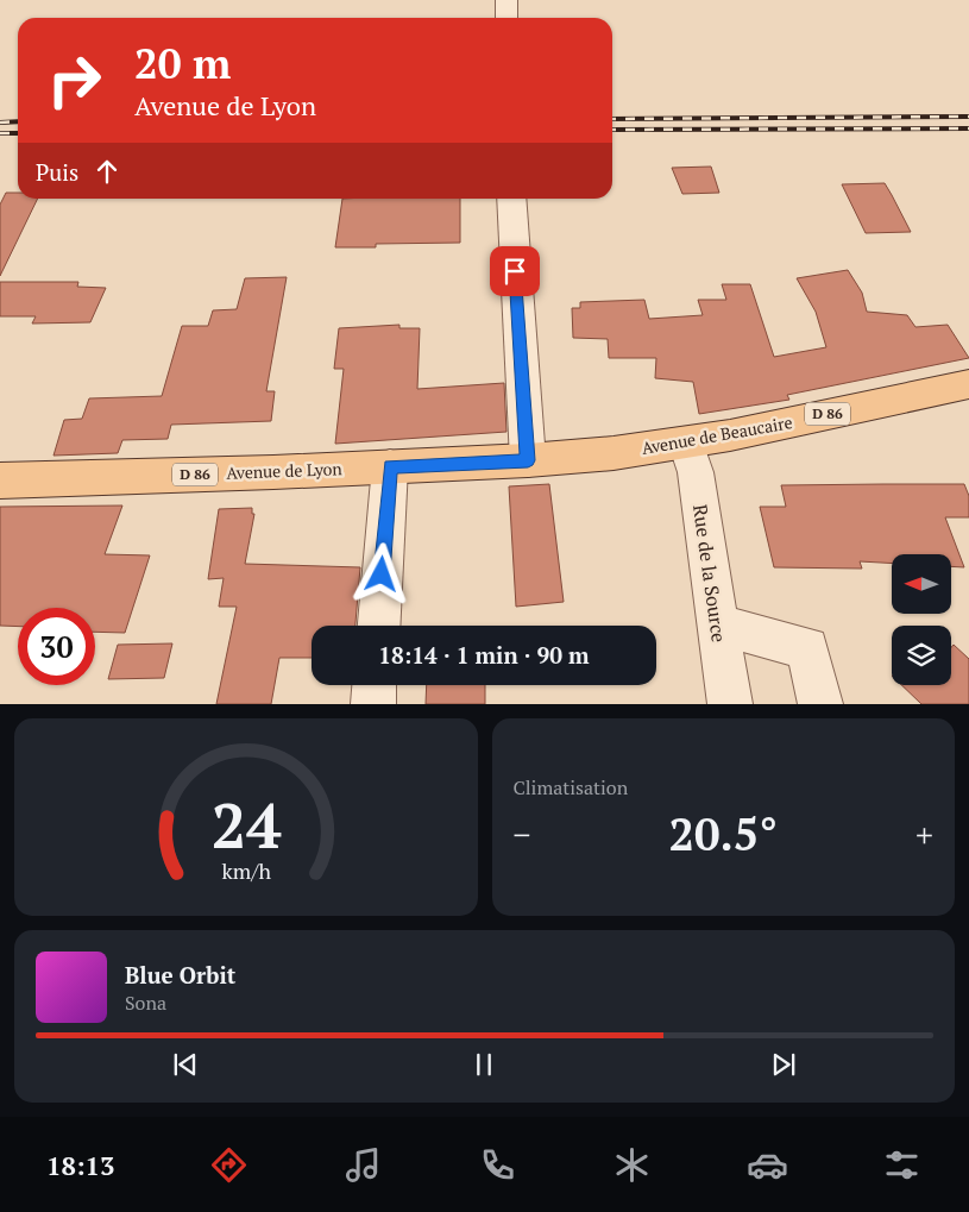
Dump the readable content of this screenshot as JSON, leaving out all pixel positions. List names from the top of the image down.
{
  "streets": {
    "main road": ["D 86", "Avenue de Beaucaire", "Avenue de Lyon"],
    "street": ["Rue de la Source"]
  },
  "crossings": [
    ["Avenue de Beaucaire", "Avenue de Lyon"],
    ["Avenue de Beaucaire", "Rue de la Source"]
  ],
  "north": "left",
  "page": {
    "turn": ["20 m", "Avenue de Lyon"],
    "then": "Puis",
    "limit": "30",
    "trip": "18:14 · 1 min · 90 m",
    "tile": "Climatisation",
    "heat": ["−", "20.5°", "+"],
    "song": ["Blue Orbit", "Sona"],
    "tabs": "18:13",
    "gauge": ["24", "km/h"]
  }
}
